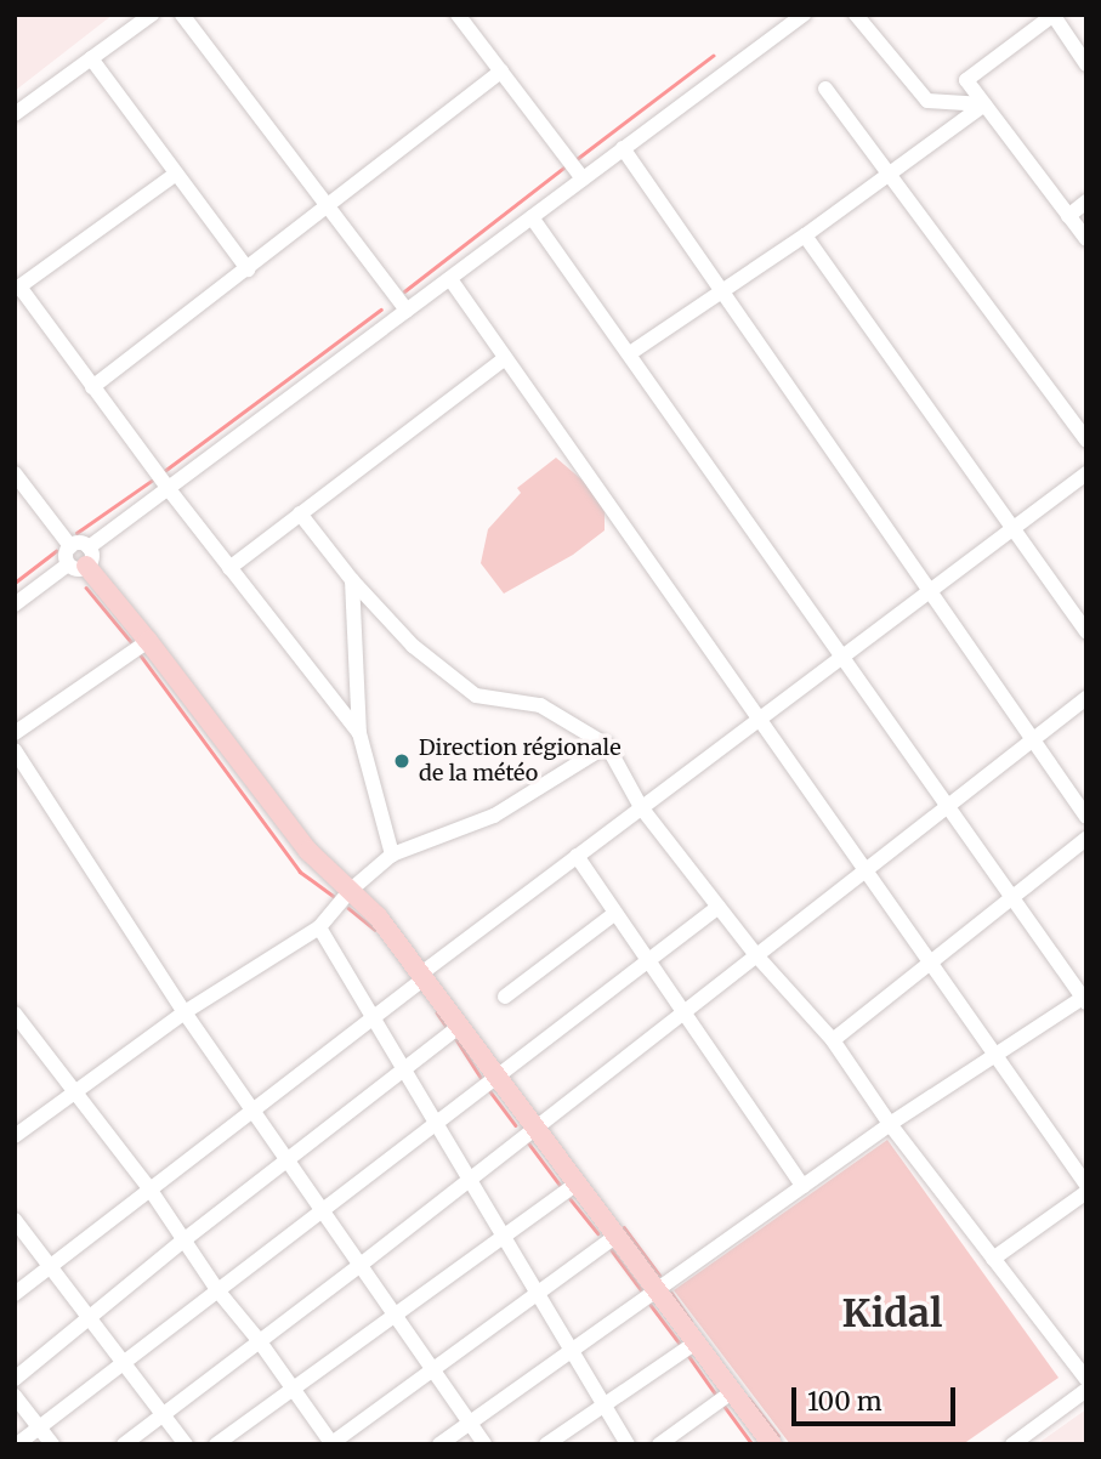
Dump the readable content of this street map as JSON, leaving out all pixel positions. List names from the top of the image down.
{
  "districts": ["Kidal"],
  "places": ["Direction régionale de la météo"],
  "scale_bar": "100 m"
}
